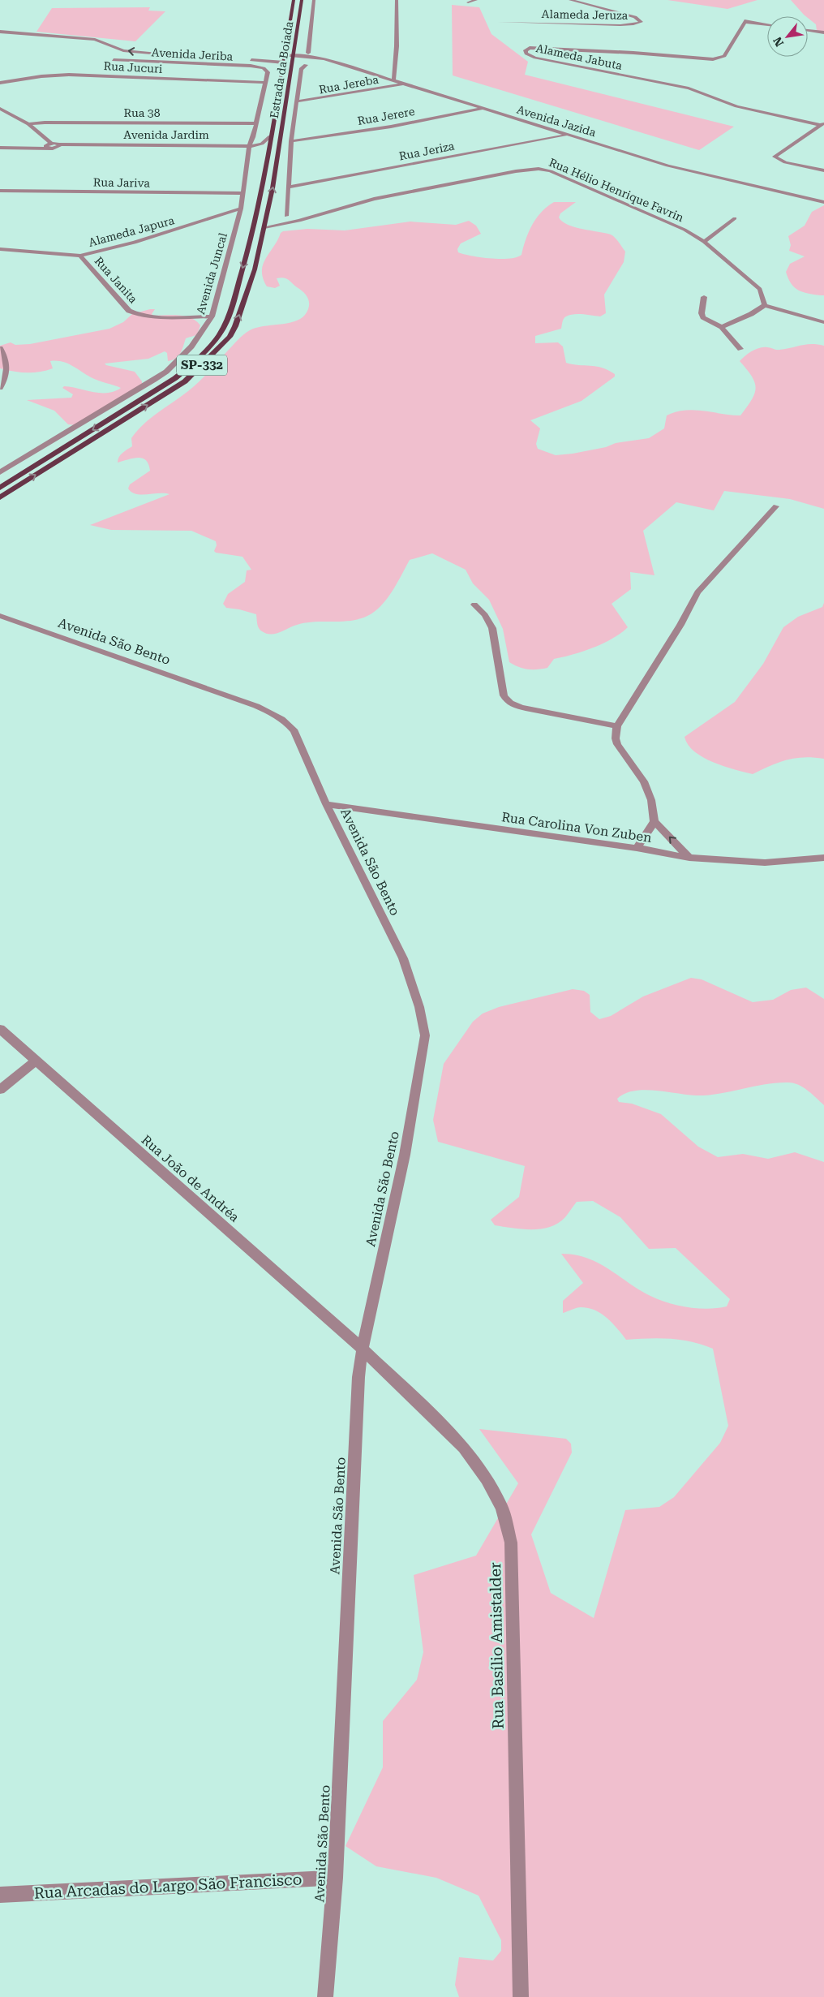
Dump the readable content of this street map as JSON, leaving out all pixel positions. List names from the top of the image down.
{
  "streets": {
    "main road": ["Estrada da Boiada", "SP-332"],
    "street": [
      "Alameda Jeruza",
      "Avenida Jeriba",
      "Alameda Jabuta",
      "Rua Jucuri",
      "Rua Jereba",
      "Rua 38",
      "Rua Jerere",
      "Avenida Jazida",
      "Avenida Jardim",
      "Rua Jeriza",
      "Rua Jariva",
      "Rua Hélio Henrique Favrin",
      "Alameda Japura",
      "Avenida Juncal",
      "Rua Janita",
      "Avenida São Bento",
      "Rua Carolina Von Zuben",
      "Rua João de Andréa",
      "Rua Basílio Amistalder",
      "Rua Arcadas do Largo São Francisco"
    ]
  },
  "crossings": [
    ["Avenida Jeriba", "Avenida Juncal"],
    ["Rua Jucuri", "Avenida Juncal"],
    ["Estrada da Boiada", "Avenida Jazida"],
    ["Estrada da Boiada", "Avenida Jardim"],
    ["Estrada da Boiada", "SP-332"],
    ["Rua Jereba", "Avenida Jazida"],
    ["Rua 38", "Avenida Juncal"],
    ["Rua Jerere", "Avenida Jazida"],
    ["Avenida Jazida", "Rua Jeriza"],
    ["Avenida Jardim", "Avenida Juncal"],
    ["Avenida Jardim", "SP-332"],
    ["Rua Jariva", "Avenida Juncal"],
    ["Rua Hélio Henrique Favrin", "SP-332"],
    ["Alameda Japura", "Avenida Juncal"],
    ["Alameda Japura", "Rua Janita"],
    ["Avenida Juncal", "Rua Janita"],
    ["Avenida São Bento", "Rua Carolina Von Zuben"],
    ["Avenida São Bento", "Rua João de Andréa"],
    ["Avenida São Bento", "Rua Basílio Amistalder"],
    ["Avenida São Bento", "Rua Arcadas do Largo São Francisco"],
    ["Rua João de Andréa", "Rua Basílio Amistalder"]
  ],
  "north": "bottom left"
}
